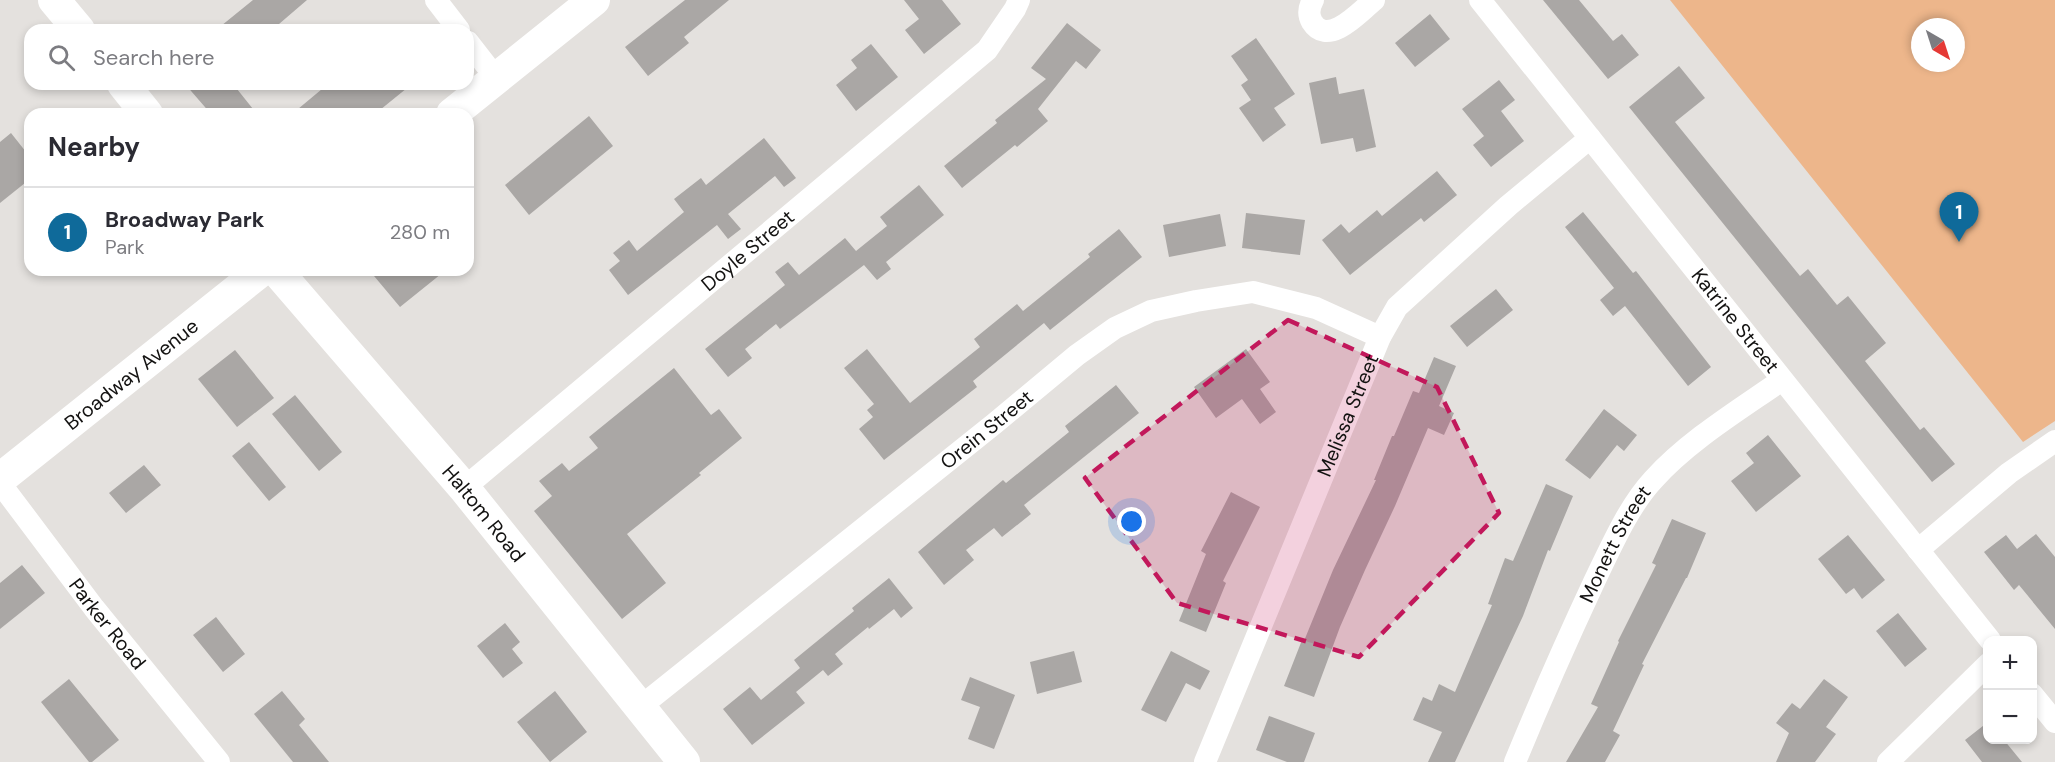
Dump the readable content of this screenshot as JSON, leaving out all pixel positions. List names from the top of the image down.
{
  "streets": {
    "main road": ["Broadway Avenue", "Haltom Road"],
    "street": [
      "Doyle Street",
      "Katrine Street",
      "Melissa Street",
      "Orein Street",
      "Monett Street",
      "Parker Road"
    ]
  },
  "crossings": [
    ["Doyle Street", "Haltom Road"],
    ["Katrine Street", "Melissa Street"],
    ["Katrine Street", "Monett Street"],
    ["Broadway Avenue", "Parker Road"],
    ["Melissa Street", "Orein Street"],
    ["Orein Street", "Haltom Road"]
  ],
  "north": "bottom right",
  "page": {
    "search": "Search here",
    "heading": "Nearby",
    "list": [
      {
        "mark": "1",
        "name": "Broadway Park",
        "note": "Park",
        "value": "280 m"
      }
    ],
    "pins": "1",
    "map_buttons": ["+", "−"]
  }
}
